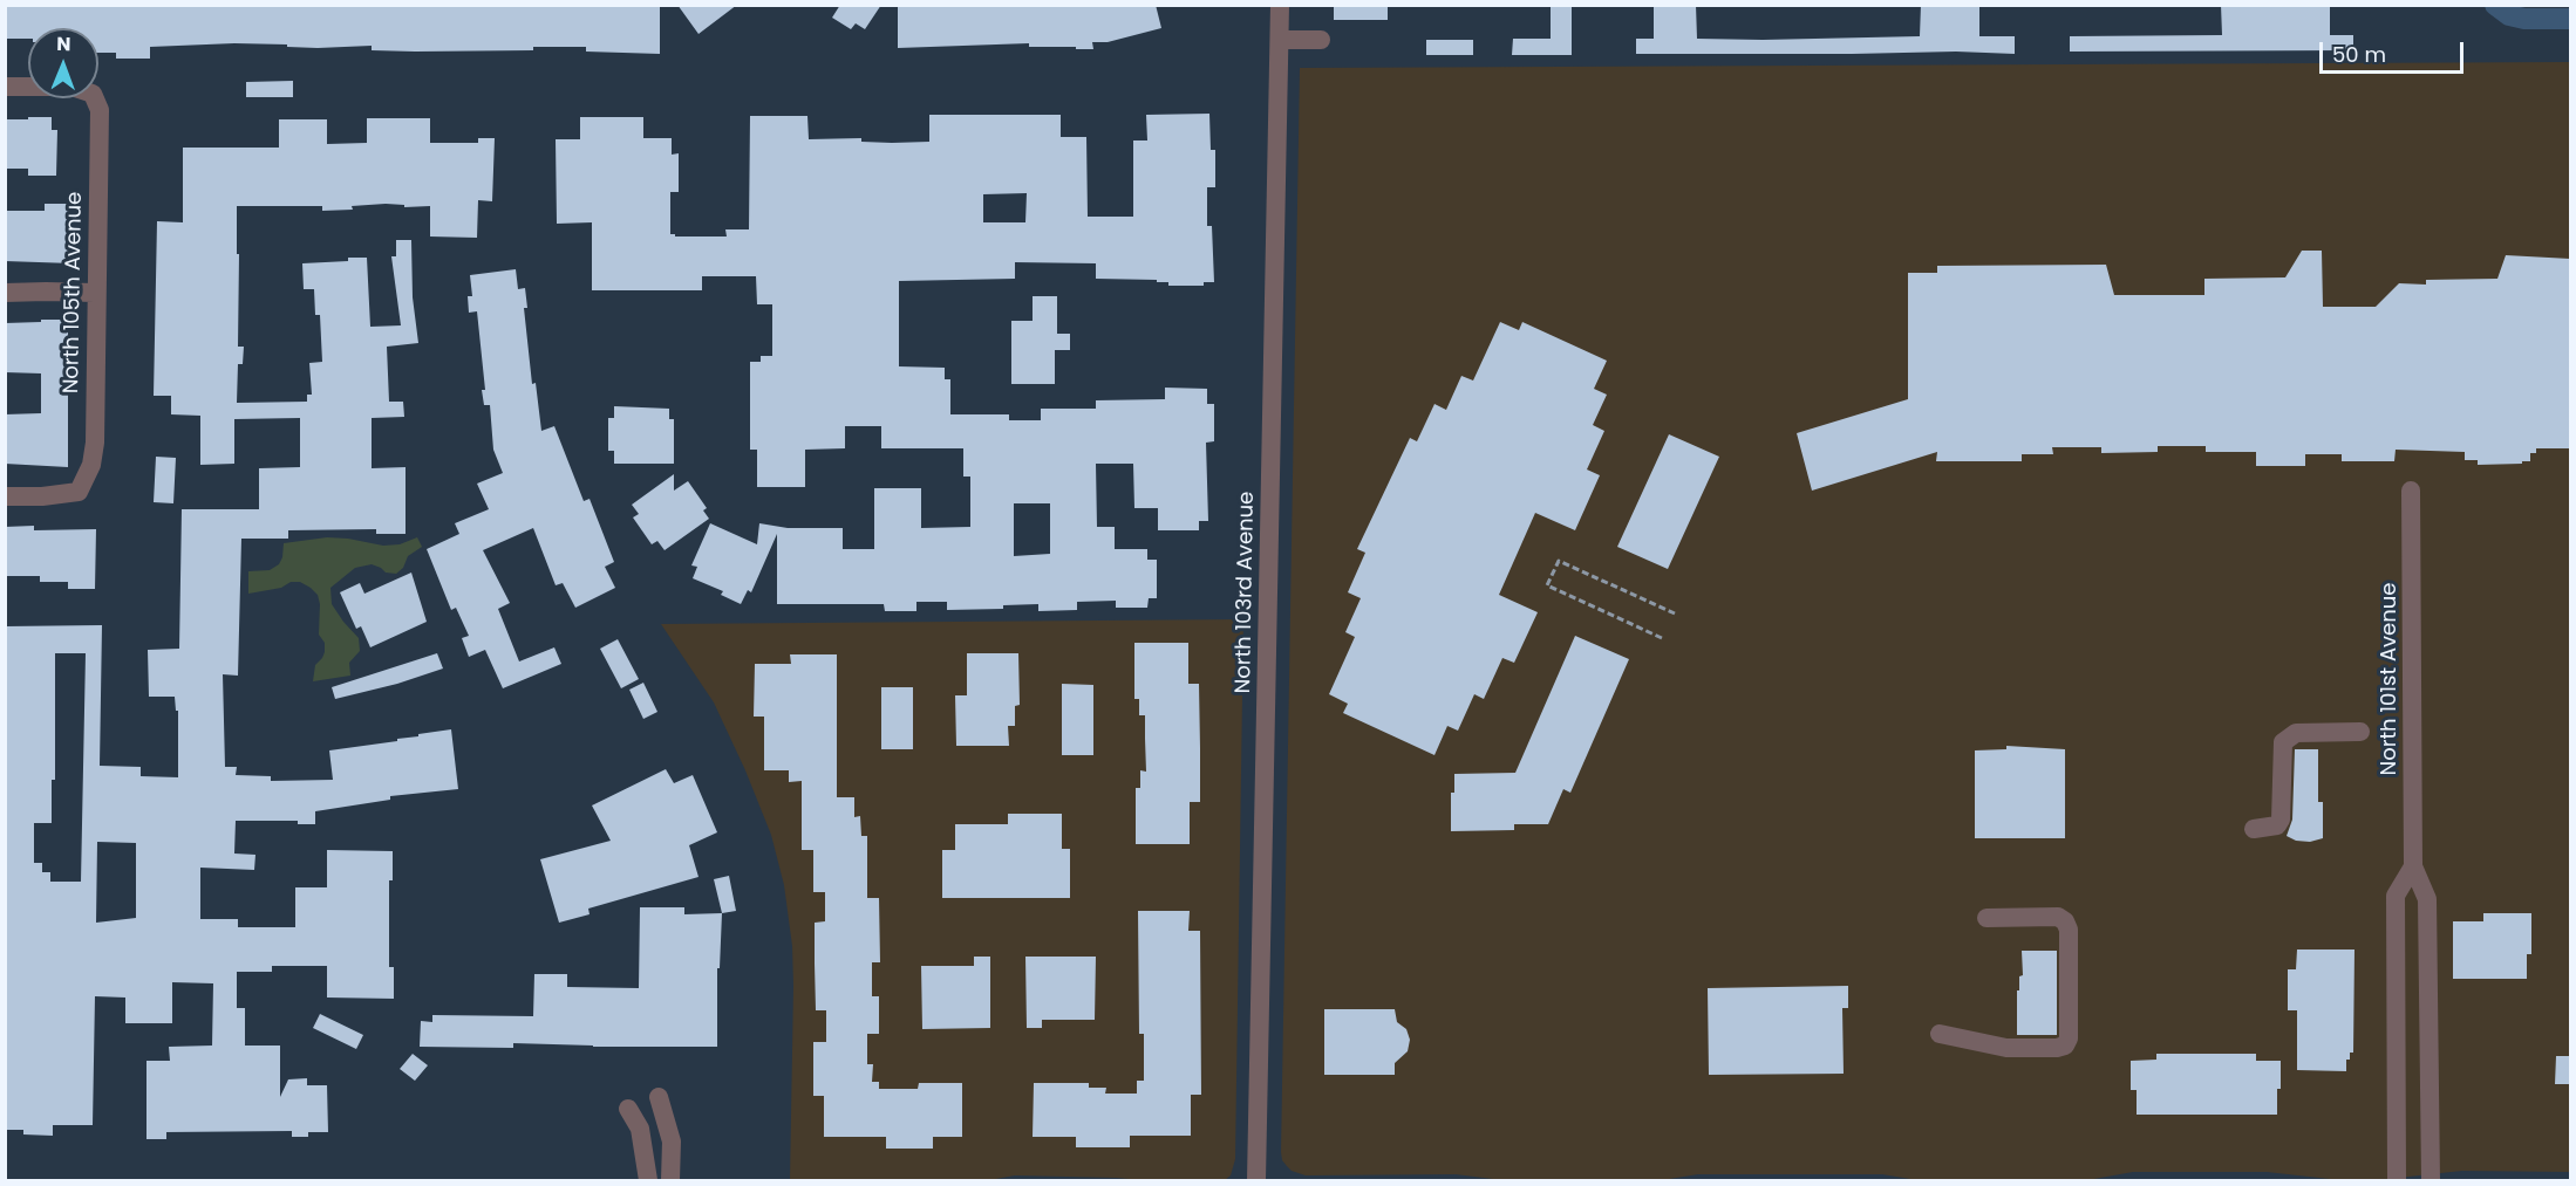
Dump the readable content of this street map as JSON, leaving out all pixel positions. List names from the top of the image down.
{
  "streets": {
    "street": ["North 105th Avenue", "North 103rd Avenue", "North 101st Avenue"]
  },
  "scale_bar": "50 m",
  "north": "top"
}
